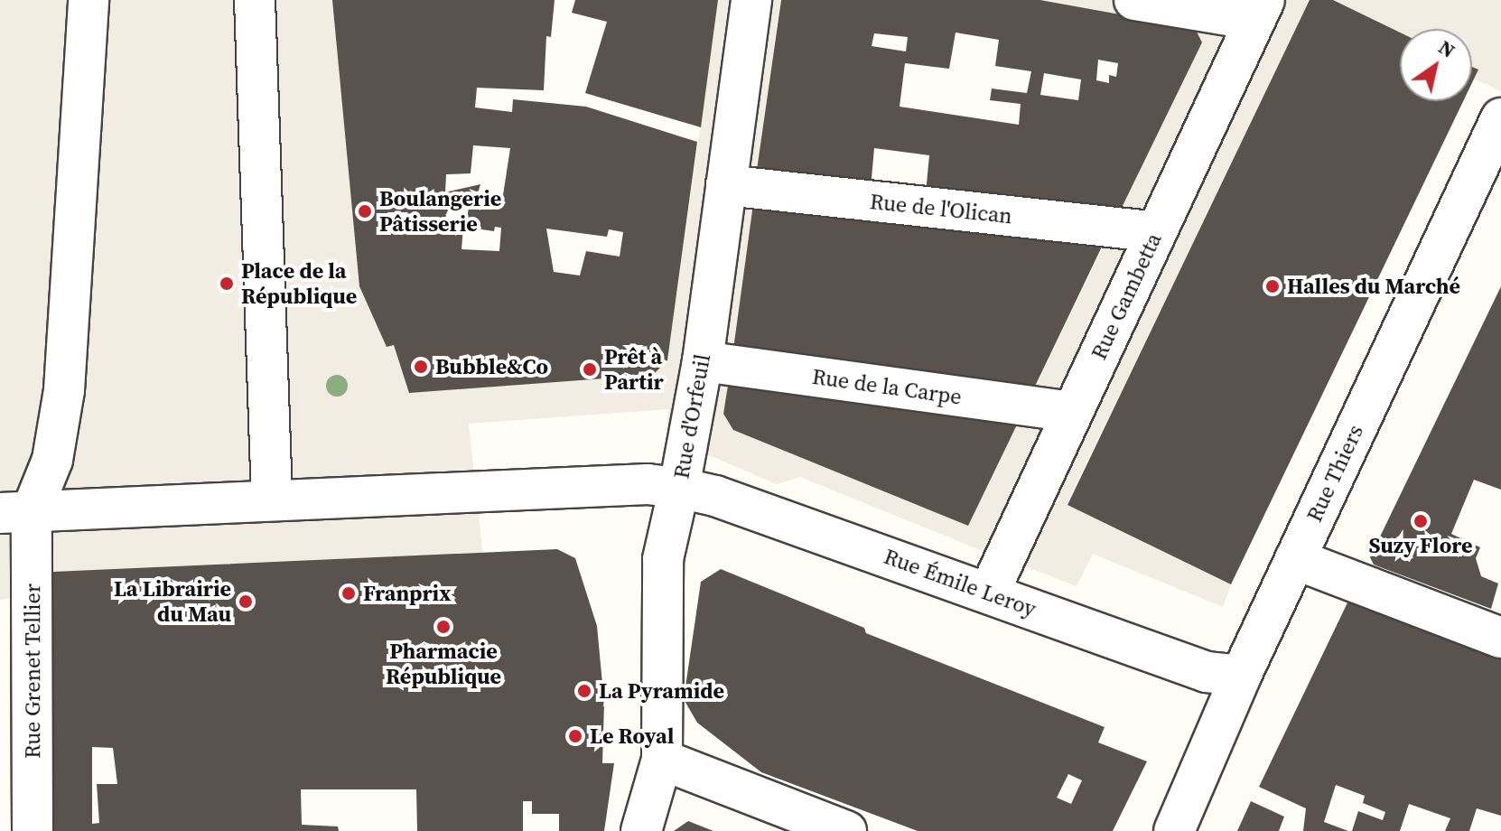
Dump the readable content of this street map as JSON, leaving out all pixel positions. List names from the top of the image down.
{
  "streets": {
    "street": [
      "Rue de l'Olican",
      "Rue Gambetta",
      "Rue de la Carpe",
      "Rue d'Orfeuil",
      "Rue Thiers",
      "Rue Émile Leroy",
      "Rue Grenet Tellier"
    ]
  },
  "crossings": [
    ["Rue de l'Olican", "Rue Gambetta"],
    ["Rue de l'Olican", "Rue d'Orfeuil"],
    ["Rue Gambetta", "Rue de la Carpe"],
    ["Rue Gambetta", "Rue Émile Leroy"],
    ["Rue de la Carpe", "Rue d'Orfeuil"],
    ["Rue d'Orfeuil", "Rue Émile Leroy"],
    ["Rue Thiers", "Rue Émile Leroy"]
  ],
  "places": [
    "Boulangerie Pâtisserie",
    "Place de la République",
    "Halles du Marché",
    "Bubble&Co",
    "Prêt à Partir",
    "Suzy Flore",
    "Franprix",
    "La Librairie du Mau",
    "Pharmacie République",
    "La Pyramide",
    "Le Royal"
  ],
  "north": "top right"
}
